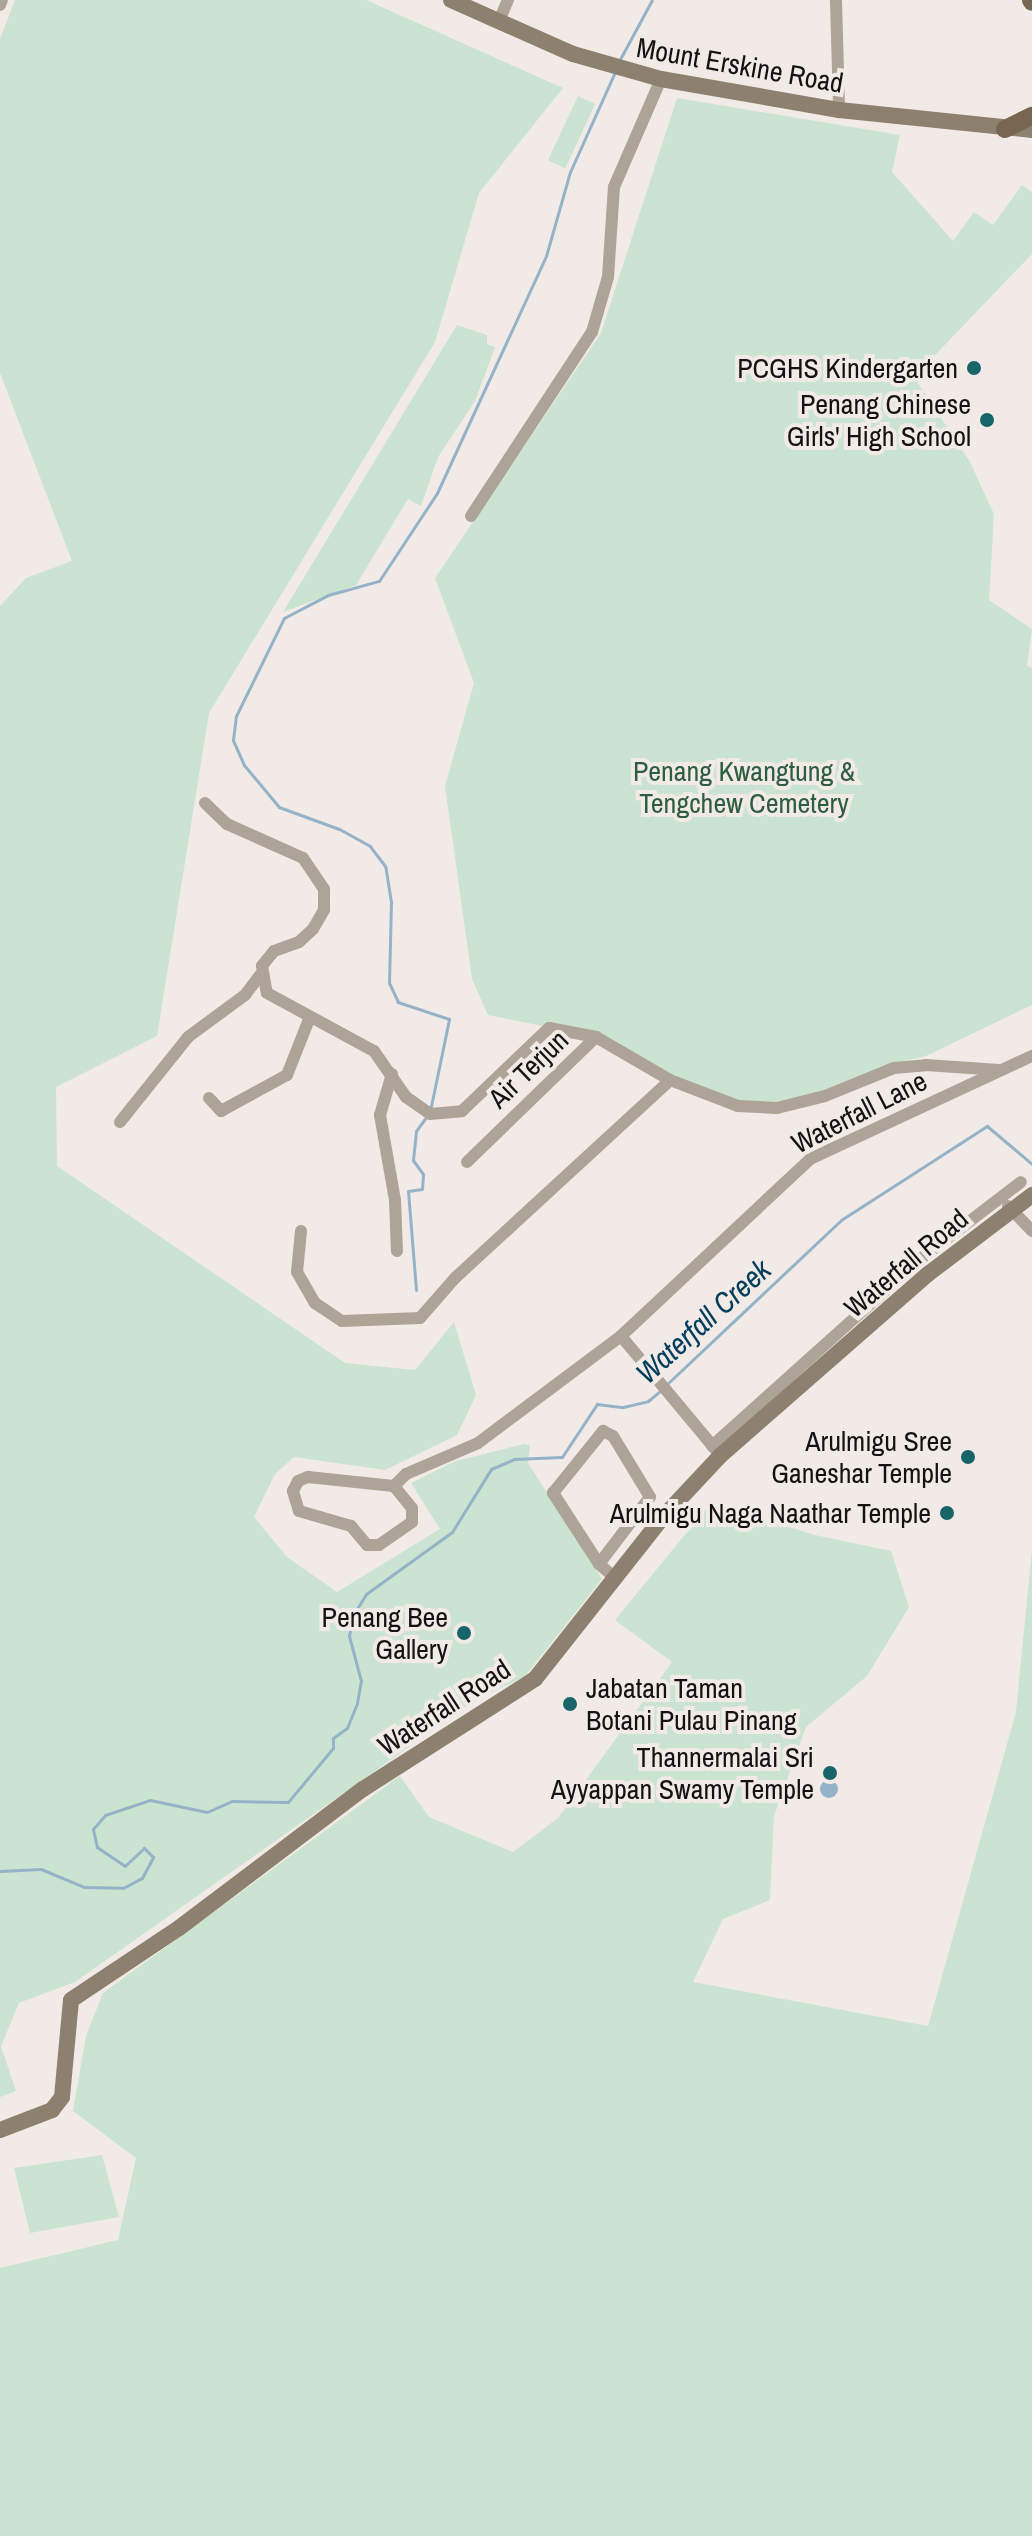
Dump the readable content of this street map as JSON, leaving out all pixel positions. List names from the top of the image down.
{
  "streets": {
    "street": [
      "Mount Erskine Road",
      "Air Terjun",
      "Waterfall Lane",
      "Waterfall Road"
    ]
  },
  "crossings": [
    ["Air Terjun", "Waterfall Lane"]
  ],
  "water": ["Waterfall Creek"],
  "parks": ["Penang Kwangtung & Tengchew Cemetery"],
  "places": [
    "PCGHS Kindergarten",
    "Penang Chinese Girls' High School",
    "Arulmigu Sree Ganeshar Temple",
    "Arulmigu Naga Naathar Temple",
    "Penang Bee Gallery",
    "Jabatan Taman Botani Pulau Pinang",
    "Thannermalai Sri Ayyappan Swamy Temple"
  ]
}
